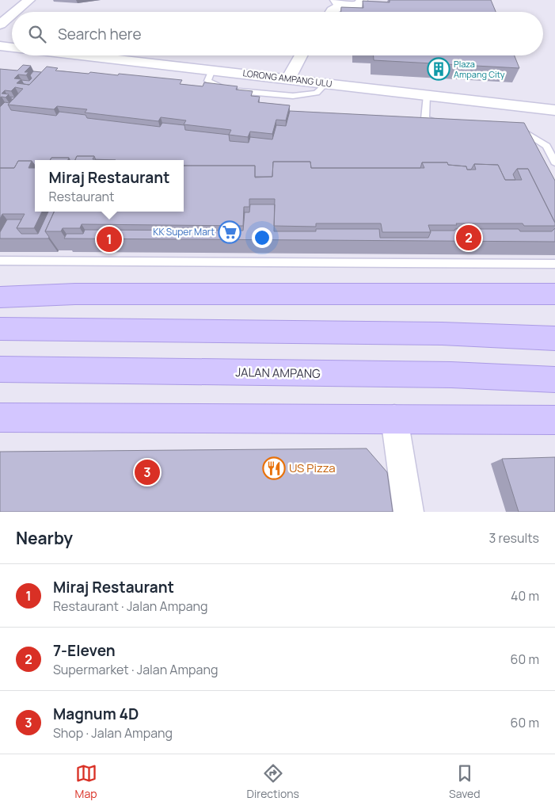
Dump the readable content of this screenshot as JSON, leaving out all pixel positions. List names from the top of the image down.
{
  "streets": {
    "main road": ["JALAN AMPANG"],
    "street": ["LORONG AMPANG ULU"]
  },
  "places": {
    "building": ["Plaza Ampang City"],
    "supermarket": ["KK Super Mart"],
    "restaurant": ["US Pizza"]
  },
  "page": {
    "search": "Search here",
    "popup": ["Miraj Restaurant", "Restaurant"],
    "pins": ["2", "1", "3"],
    "heading": ["Nearby", "3 results"],
    "list": [
      {
        "mark": "1",
        "name": "Miraj Restaurant",
        "note": "Restaurant · Jalan Ampang",
        "value": "40 m"
      },
      {
        "mark": "2",
        "name": "7-Eleven",
        "note": "Supermarket · Jalan Ampang",
        "value": "60 m"
      },
      {
        "mark": "3",
        "name": "Magnum 4D",
        "note": "Shop · Jalan Ampang",
        "value": "60 m"
      }
    ],
    "nav": ["Map", "Directions", "Saved"]
  }
}
